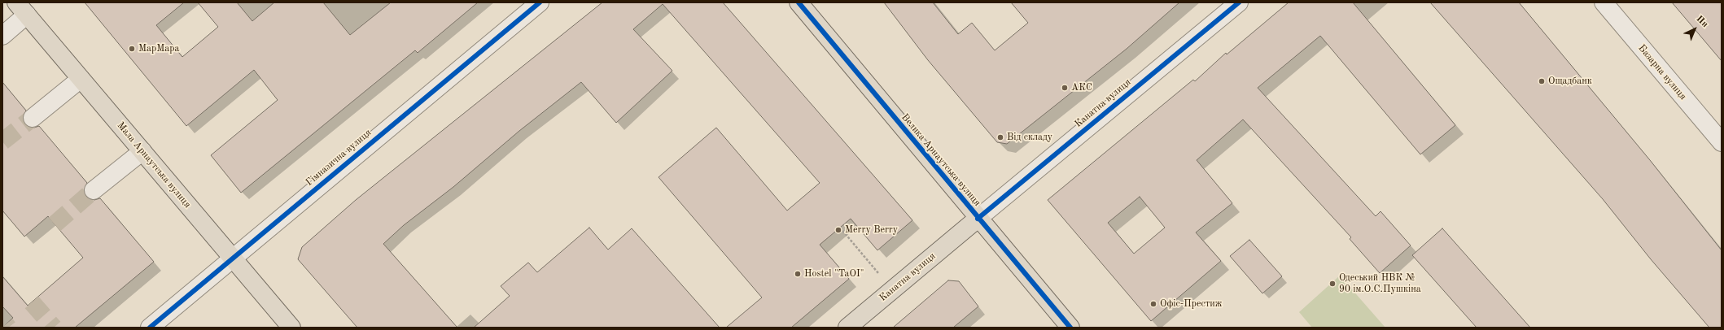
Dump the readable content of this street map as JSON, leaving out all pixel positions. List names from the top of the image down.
{
  "streets": {
    "main road": ["Канатна вулиця", "Велика Арнаутська вулиця", "Мала Арнаутська вулиця"],
    "street": ["Базарна вулиця", "Гімназична вулиця"]
  },
  "crossings": [
    ["Канатна вулиця", "Велика Арнаутська вулиця"],
    ["Гімназична вулиця", "Мала Арнаутська вулиця"]
  ],
  "places": [
    "МарМара",
    "Ощадбанк",
    "АКС",
    "Від складу",
    "Merry Berry",
    "Hostel \"TaOI\"",
    "Одеський НВК № 90 ім.О.С.Пушкіна",
    "Офіс-Престиж"
  ],
  "north": "top right"
}
